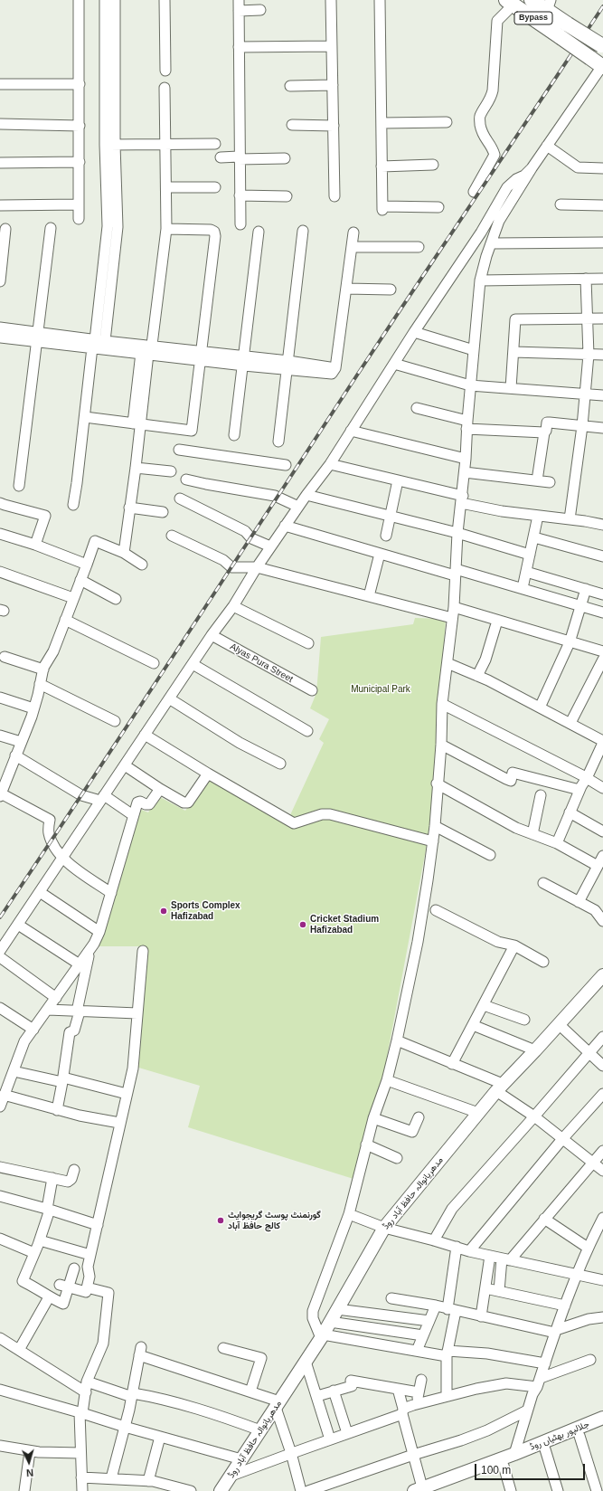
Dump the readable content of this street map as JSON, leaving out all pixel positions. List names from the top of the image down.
{
  "streets": {
    "highway": ["Bypass"],
    "main road": ["مدھریانوالہ حافظ آباد روڈ", "جلالپور بھٹیاں روڈ"],
    "street": ["Alyas Pura Street"]
  },
  "parks": ["Municipal Park"],
  "places": ["Sports Complex Hafizabad", "Cricket Stadium Hafizabad", "گورنمنٹ پوسٹ گریجوایٹ کالج حافظ آباد"],
  "scale_bar": "100 m",
  "north": "bottom"
}
